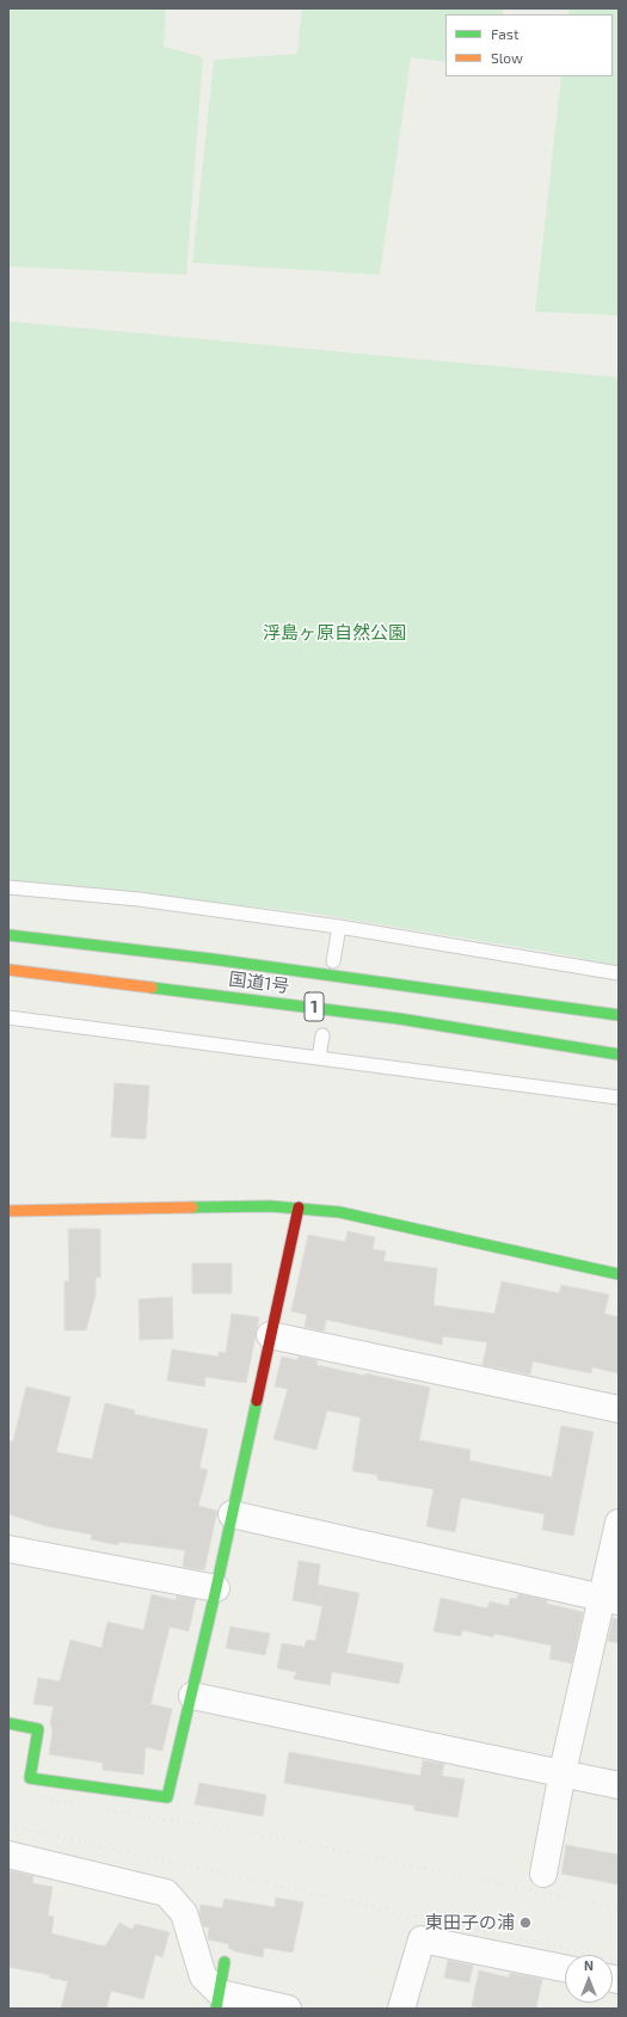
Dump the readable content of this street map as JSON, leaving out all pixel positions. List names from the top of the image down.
{
  "streets": {
    "main road": ["国道1号", "1"]
  },
  "parks": ["浮島ヶ原自然公園"],
  "places": ["東田子の浦"],
  "legend": ["Fast", "Slow"],
  "north": "top"
}
